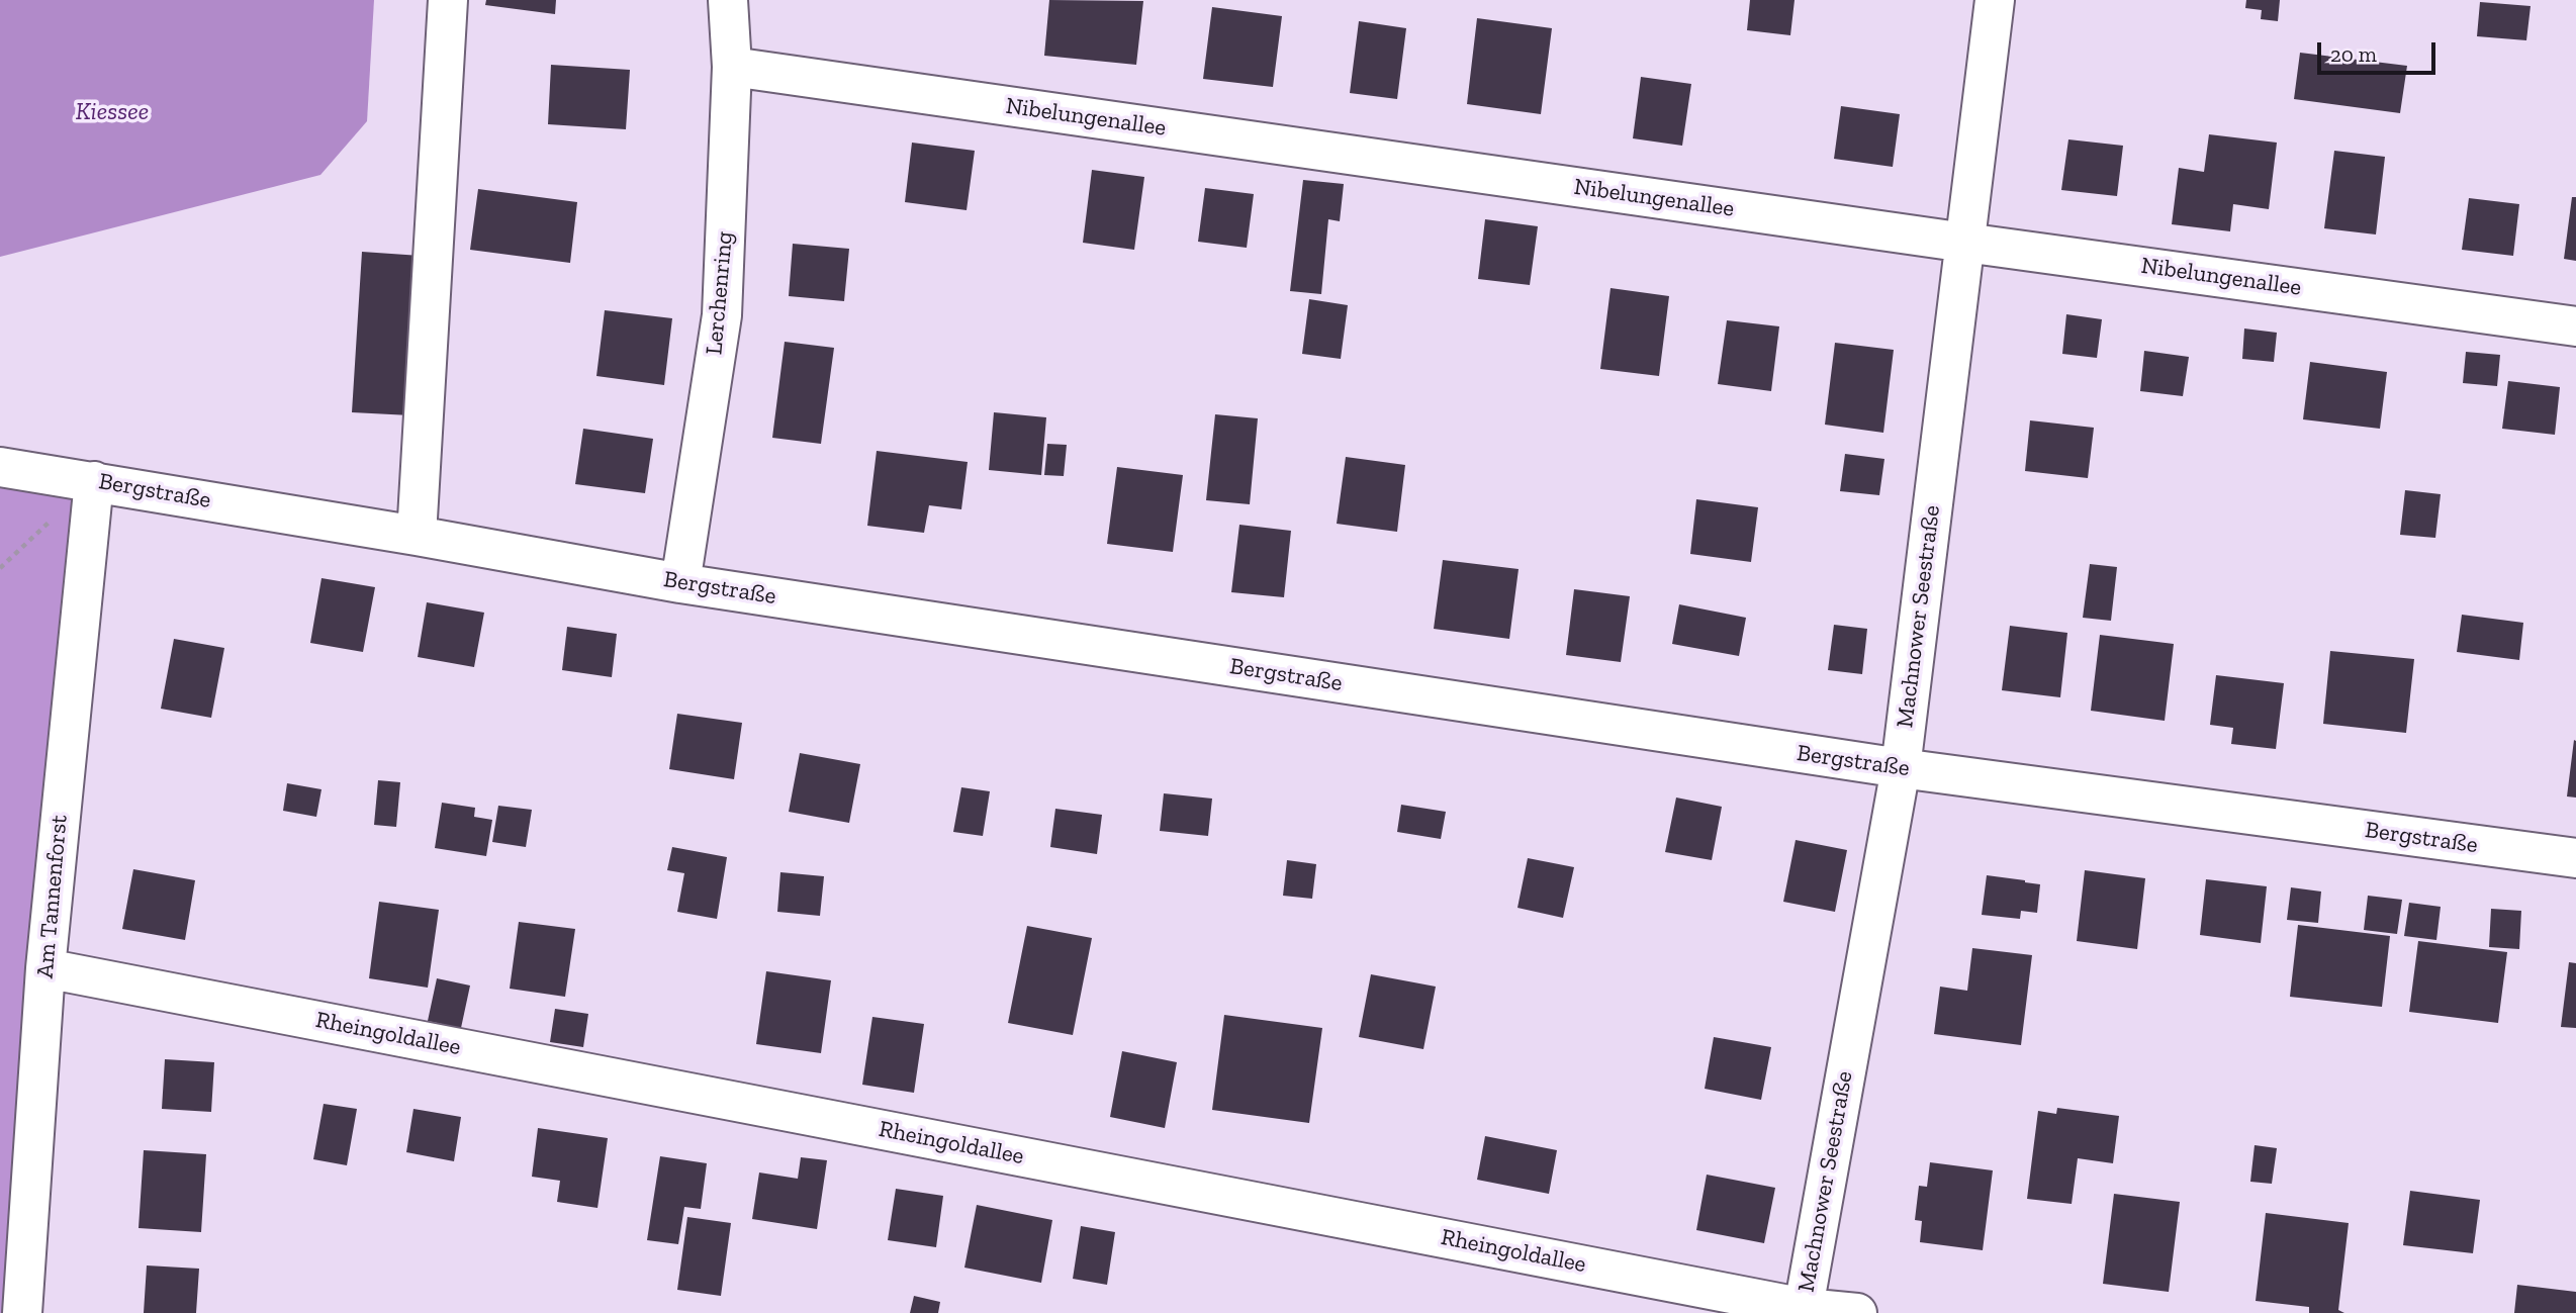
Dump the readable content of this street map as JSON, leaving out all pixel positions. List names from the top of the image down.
{
  "streets": {
    "street": [
      "Nibelungenallee",
      "Lerchenring",
      "Bergstraße",
      "Machnower Seestraße",
      "Am Tannenforst",
      "Rheingoldallee"
    ]
  },
  "crossings": [
    ["Nibelungenallee", "Lerchenring"],
    ["Nibelungenallee", "Machnower Seestraße"],
    ["Lerchenring", "Bergstraße"],
    ["Bergstraße", "Machnower Seestraße"],
    ["Bergstraße", "Am Tannenforst"],
    ["Machnower Seestraße", "Rheingoldallee"],
    ["Am Tannenforst", "Rheingoldallee"]
  ],
  "water": ["Kiessee"],
  "scale_bar": "20 m"
}
